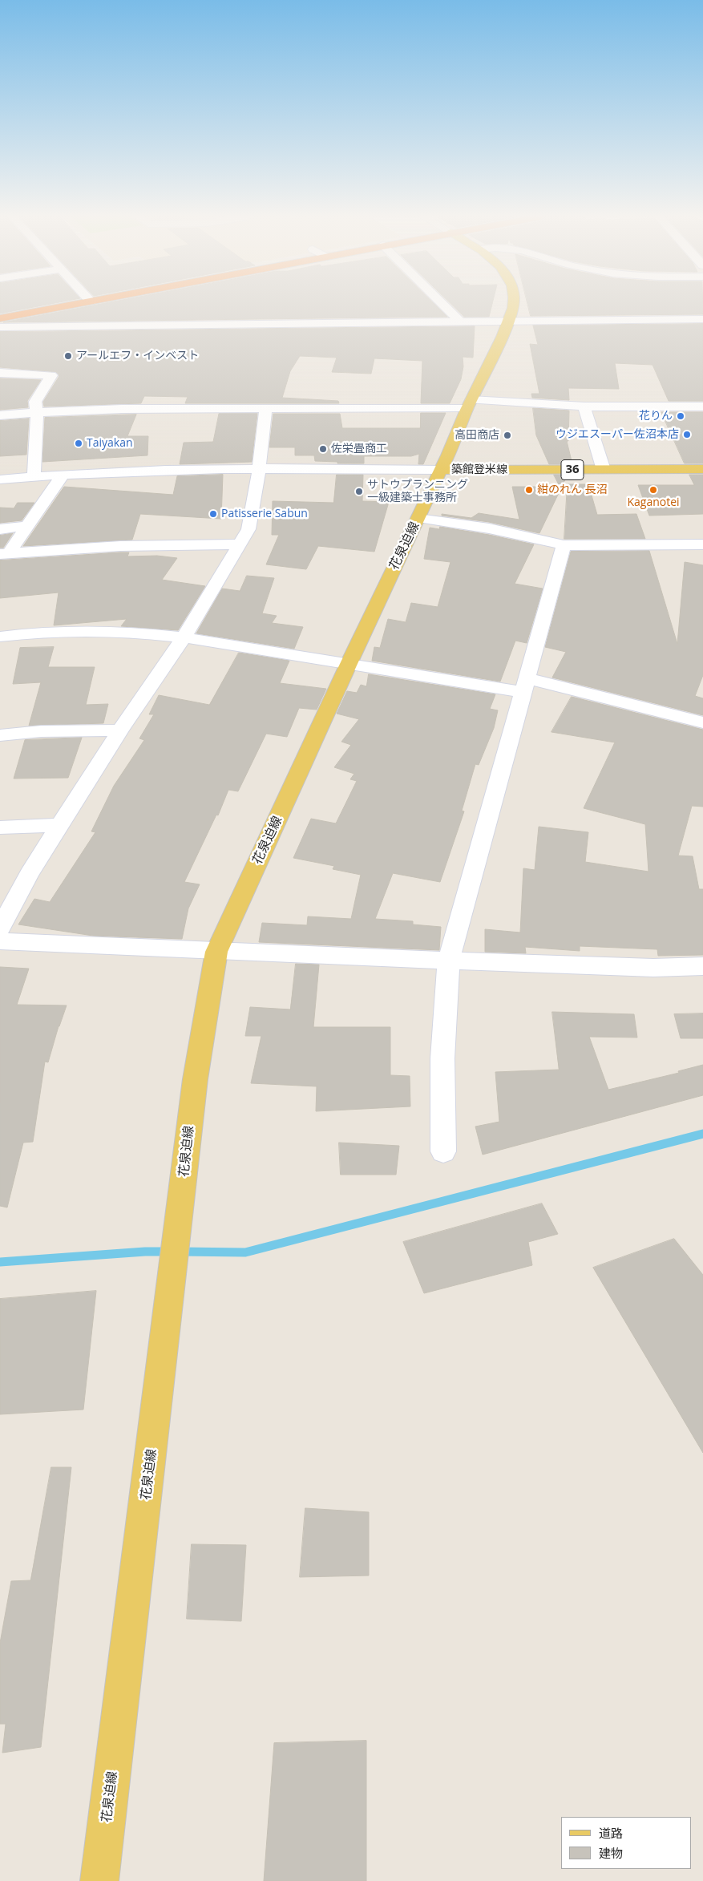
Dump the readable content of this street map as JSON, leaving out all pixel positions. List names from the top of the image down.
{
  "streets": {
    "main road": ["築館登米線", "36", "花泉迫線"]
  },
  "crossings": [
    ["築館登米線", "花泉迫線"]
  ],
  "places": [
    "アールエフ・インベスト",
    "花りん",
    "ウジエスーパー佐沼本店",
    "高田商店",
    "Taiyakan",
    "佐栄畳商工",
    "紺のれん 長沼",
    "Kaganotei",
    "サトウプランニング 一級建築士事務所",
    "Patisserie Sabun"
  ],
  "legend": ["道路", "建物"]
}
